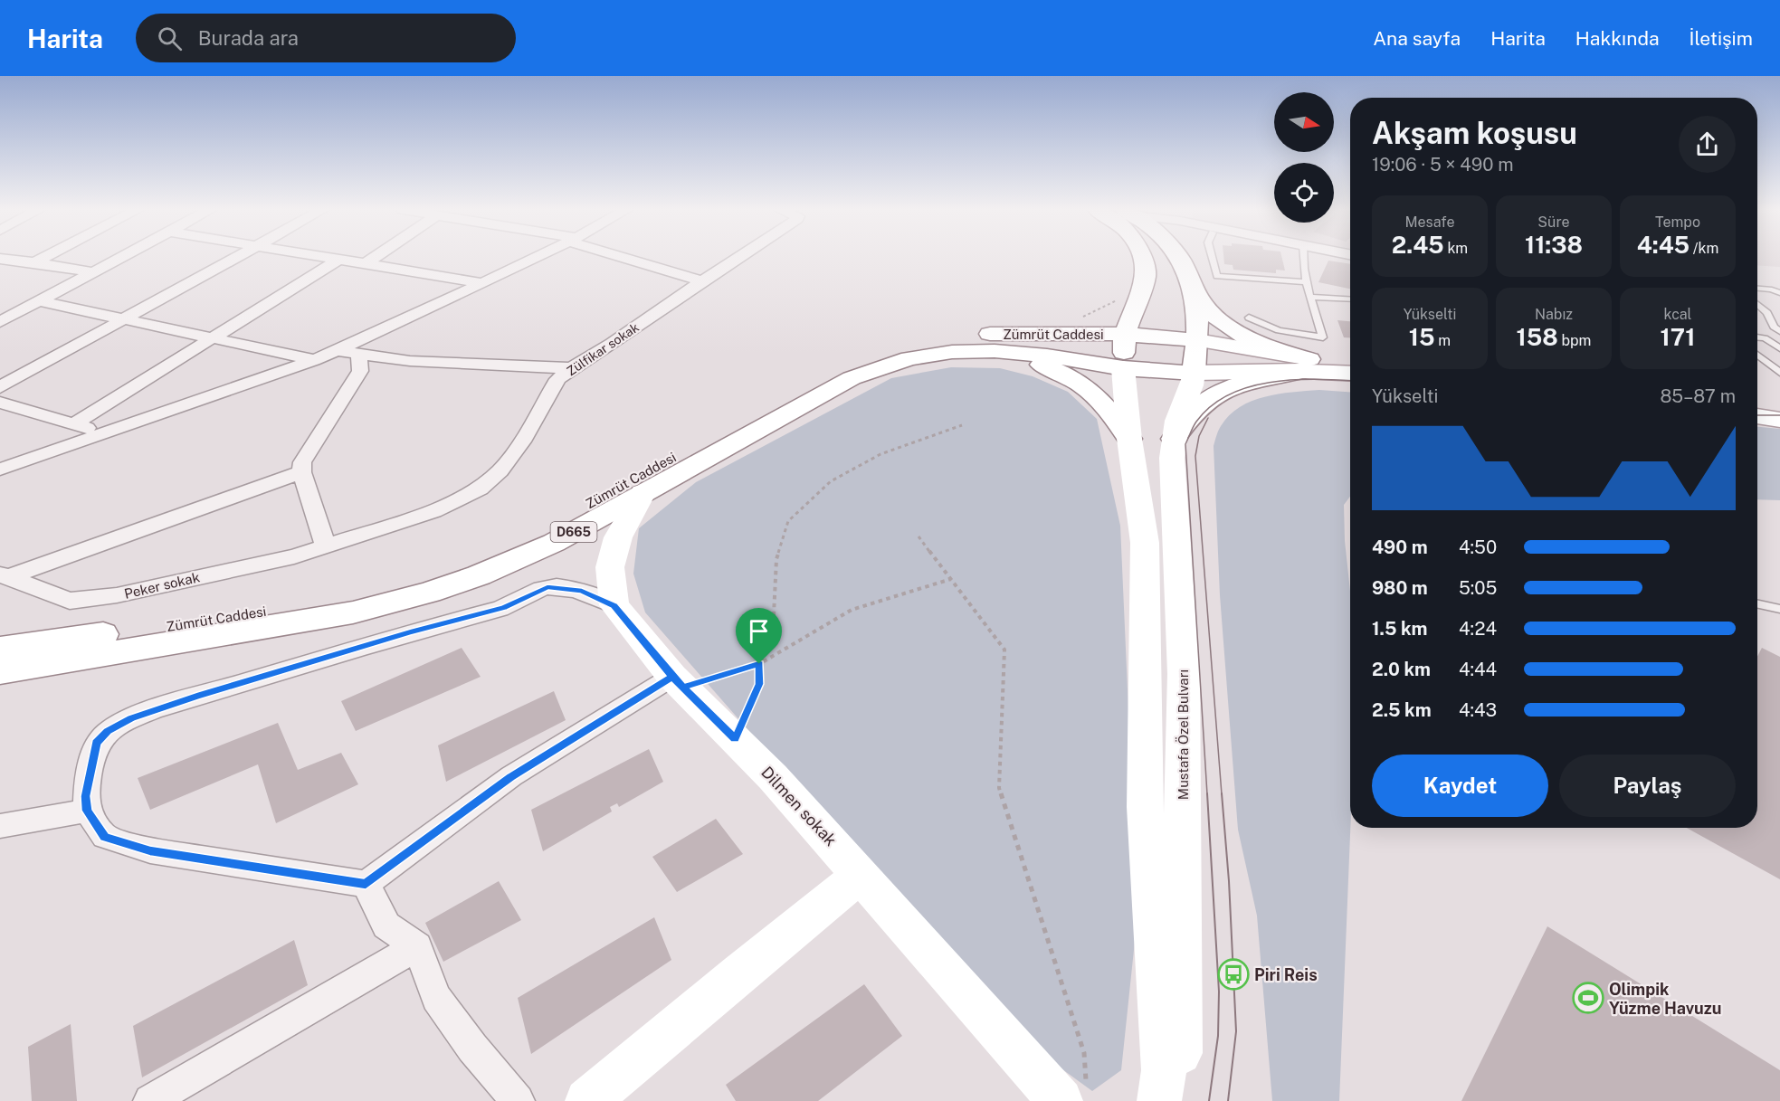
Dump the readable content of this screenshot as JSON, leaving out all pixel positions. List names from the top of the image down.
{
  "streets": {
    "main road": [
      "Zümrüt Caddesi",
      "D665",
      "Mustafa Özel Bulvarı",
      "Dilmen sokak"
    ],
    "street": ["Zülfikar sokak", "Peker sokak"]
  },
  "crossings": [
    ["Zümrüt Caddesi", "Mustafa Özel Bulvarı"],
    ["Zülfikar sokak", "Peker sokak"],
    ["D665", "Mustafa Özel Bulvarı"]
  ],
  "places": {
    "bus stop": ["Piri Reis"],
    "sports": ["Olimpik Yüzme Havuzu"]
  },
  "north": "right",
  "page": {
    "header": "Harita",
    "search": "Burada ara",
    "nav": [
      "Ana sayfa",
      "Harita",
      "Hakkında",
      "İletişim"
    ],
    "heading": ["Akşam koşusu", "19:06 · 5 × 490 m"],
    "stats": [
      ["Mesafe", "2.45 km"],
      ["Süre", "11:38"],
      ["Tempo", "4:45 /km"],
      ["Yükselti", "15 m"],
      ["Nabız", "158 bpm"],
      ["kcal", "171"]
    ],
    "chart": ["Yükselti", "85–87 m"],
    "list": [
      {
        "name": "490 m",
        "note": "4:50"
      },
      {
        "name": "980 m",
        "note": "5:05"
      },
      {
        "name": "1.5 km",
        "note": "4:24"
      },
      {
        "name": "2.0 km",
        "note": "4:44"
      },
      {
        "name": "2.5 km",
        "note": "4:43"
      }
    ],
    "buttons": ["Kaydet", "Paylaş"]
  }
}
